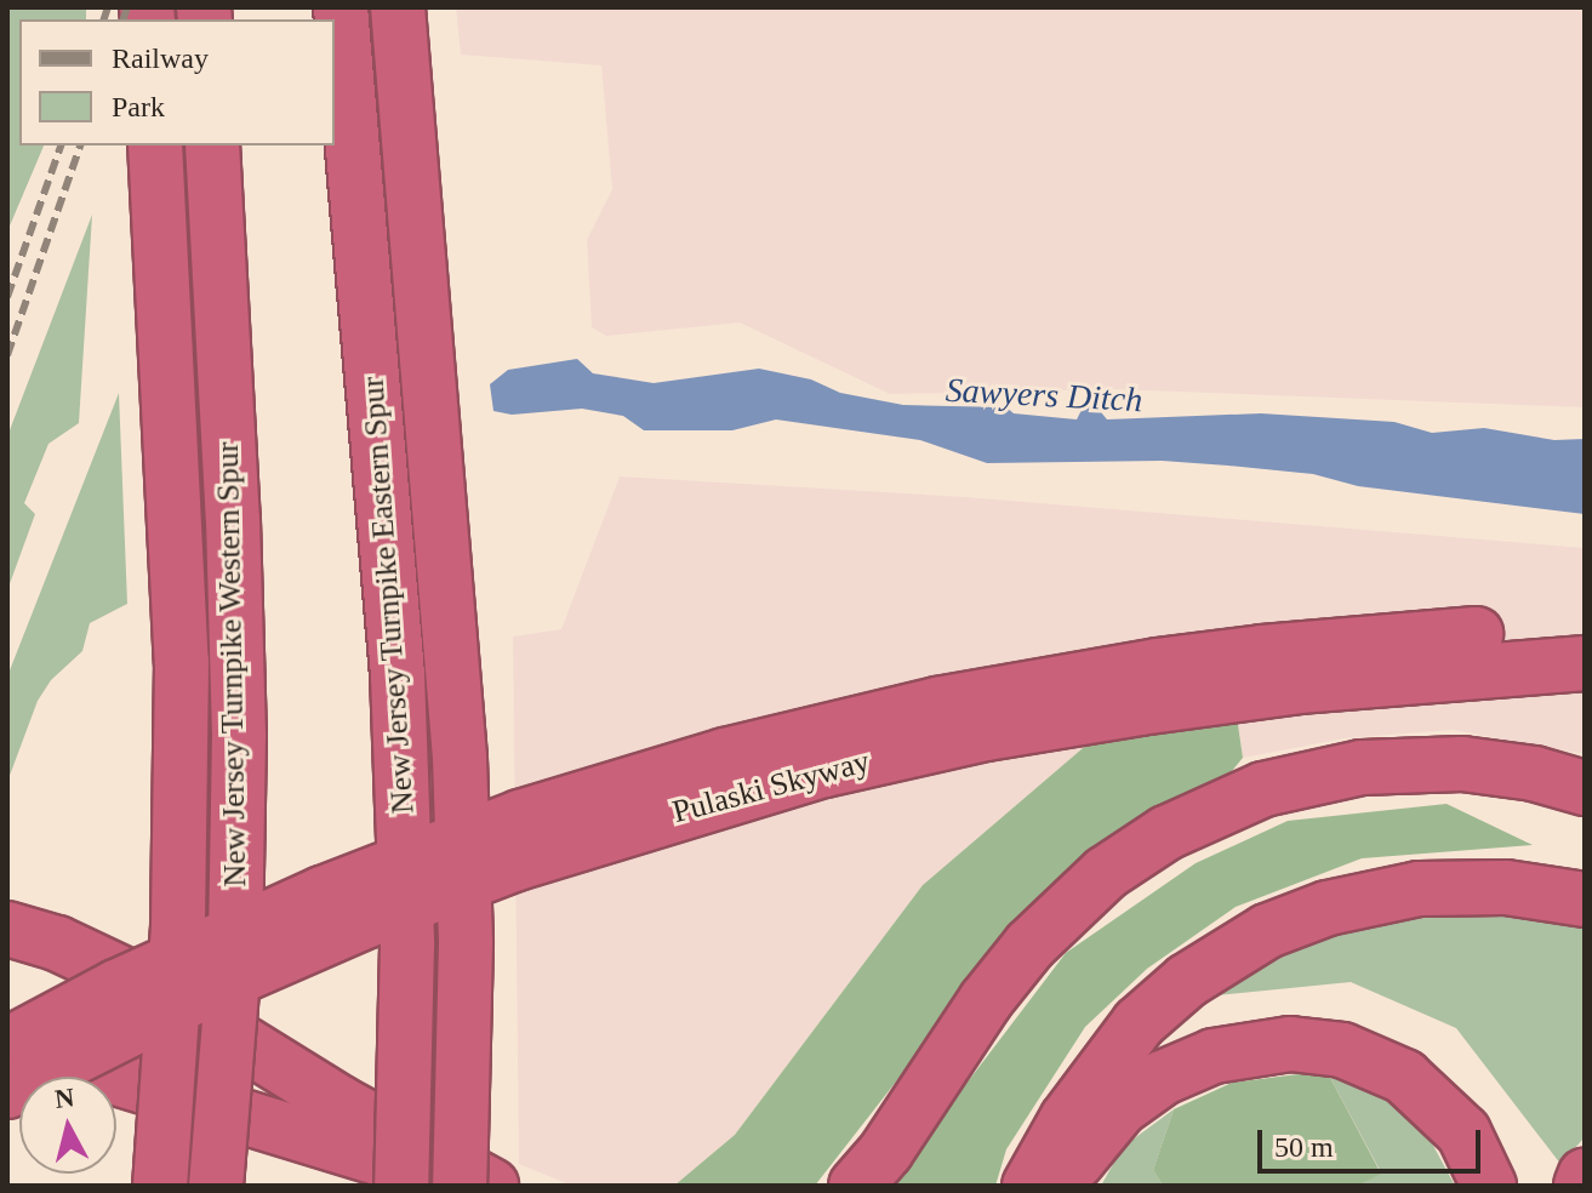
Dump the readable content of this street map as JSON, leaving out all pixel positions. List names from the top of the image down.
{
  "streets": {
    "highway": ["New Jersey Turnpike Eastern Spur", "New Jersey Turnpike Western Spur", "Pulaski Skyway"]
  },
  "water": ["Sawyers Ditch"],
  "legend": ["Railway", "Park"],
  "scale_bar": "50 m",
  "north": "top"
}
